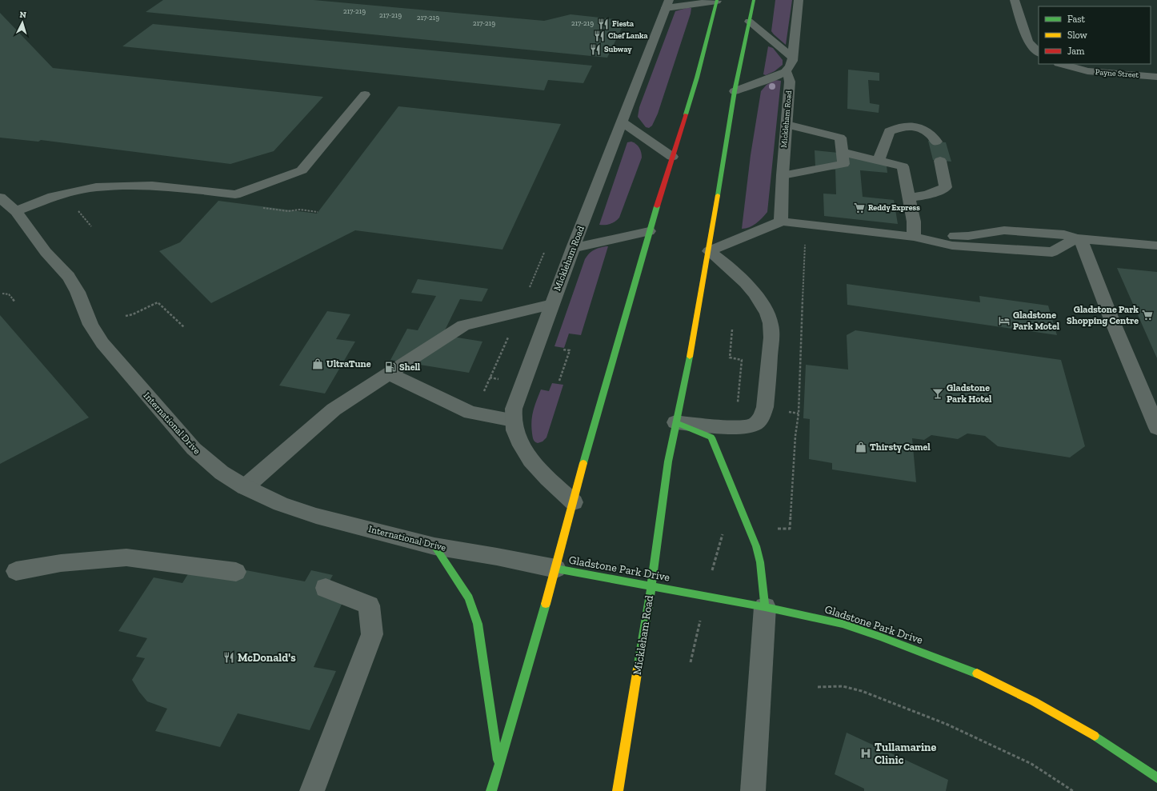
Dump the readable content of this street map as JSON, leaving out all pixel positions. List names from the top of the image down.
{
  "streets": {
    "main road": ["Mickleham Road", "Gladstone Park Drive"],
    "street": ["Payne Street", "International Drive"]
  },
  "crossings": [
    ["Mickleham Road", "Gladstone Park Drive"],
    ["International Drive", "Gladstone Park Drive"]
  ],
  "places": {
    "restaurant": [
      "Fiesta",
      "Chef Lanka",
      "Subway",
      "McDonald's"
    ],
    "supermarket": ["Reddy Express", "Gladstone Park Shopping Centre"],
    "hotel": ["Gladstone Park Motel"],
    "shop": ["UltraTune", "Thirsty Camel"],
    "fuel station": ["Shell"],
    "bar": ["Gladstone Park Hotel"],
    "hospital": ["Tullamarine Clinic"]
  },
  "house_numbers": [
    "217-219",
    "217-219",
    "217-219",
    "217-219",
    "217-219"
  ],
  "legend": ["Fast", "Slow", "Jam"],
  "north": "top"
}
